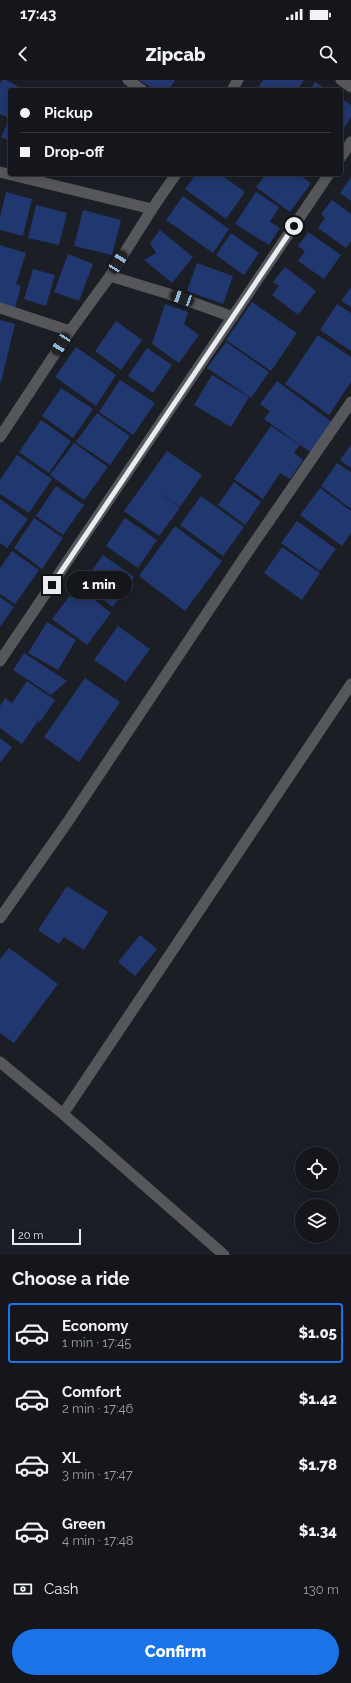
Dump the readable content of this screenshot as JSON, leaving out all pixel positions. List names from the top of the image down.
{
  "scale_bar": "20 m",
  "page": {
    "status": "17:43",
    "header": "Zipcab",
    "banner": ["Pickup", "Drop-off"],
    "bubble": "1 min",
    "scale": "20 m",
    "heading": "Choose a ride",
    "list": [
      {
        "name": "Economy",
        "note": "1 min · 17:45",
        "value": "$1.05"
      },
      {
        "name": "Comfort",
        "note": "2 min · 17:46",
        "value": "$1.42"
      },
      {
        "name": "XL",
        "note": "3 min · 17:47",
        "value": "$1.78"
      },
      {
        "name": "Green",
        "note": "4 min · 17:48",
        "value": "$1.34"
      }
    ],
    "pay": ["Cash", "130 m"],
    "buttons": "Confirm"
  }
}
